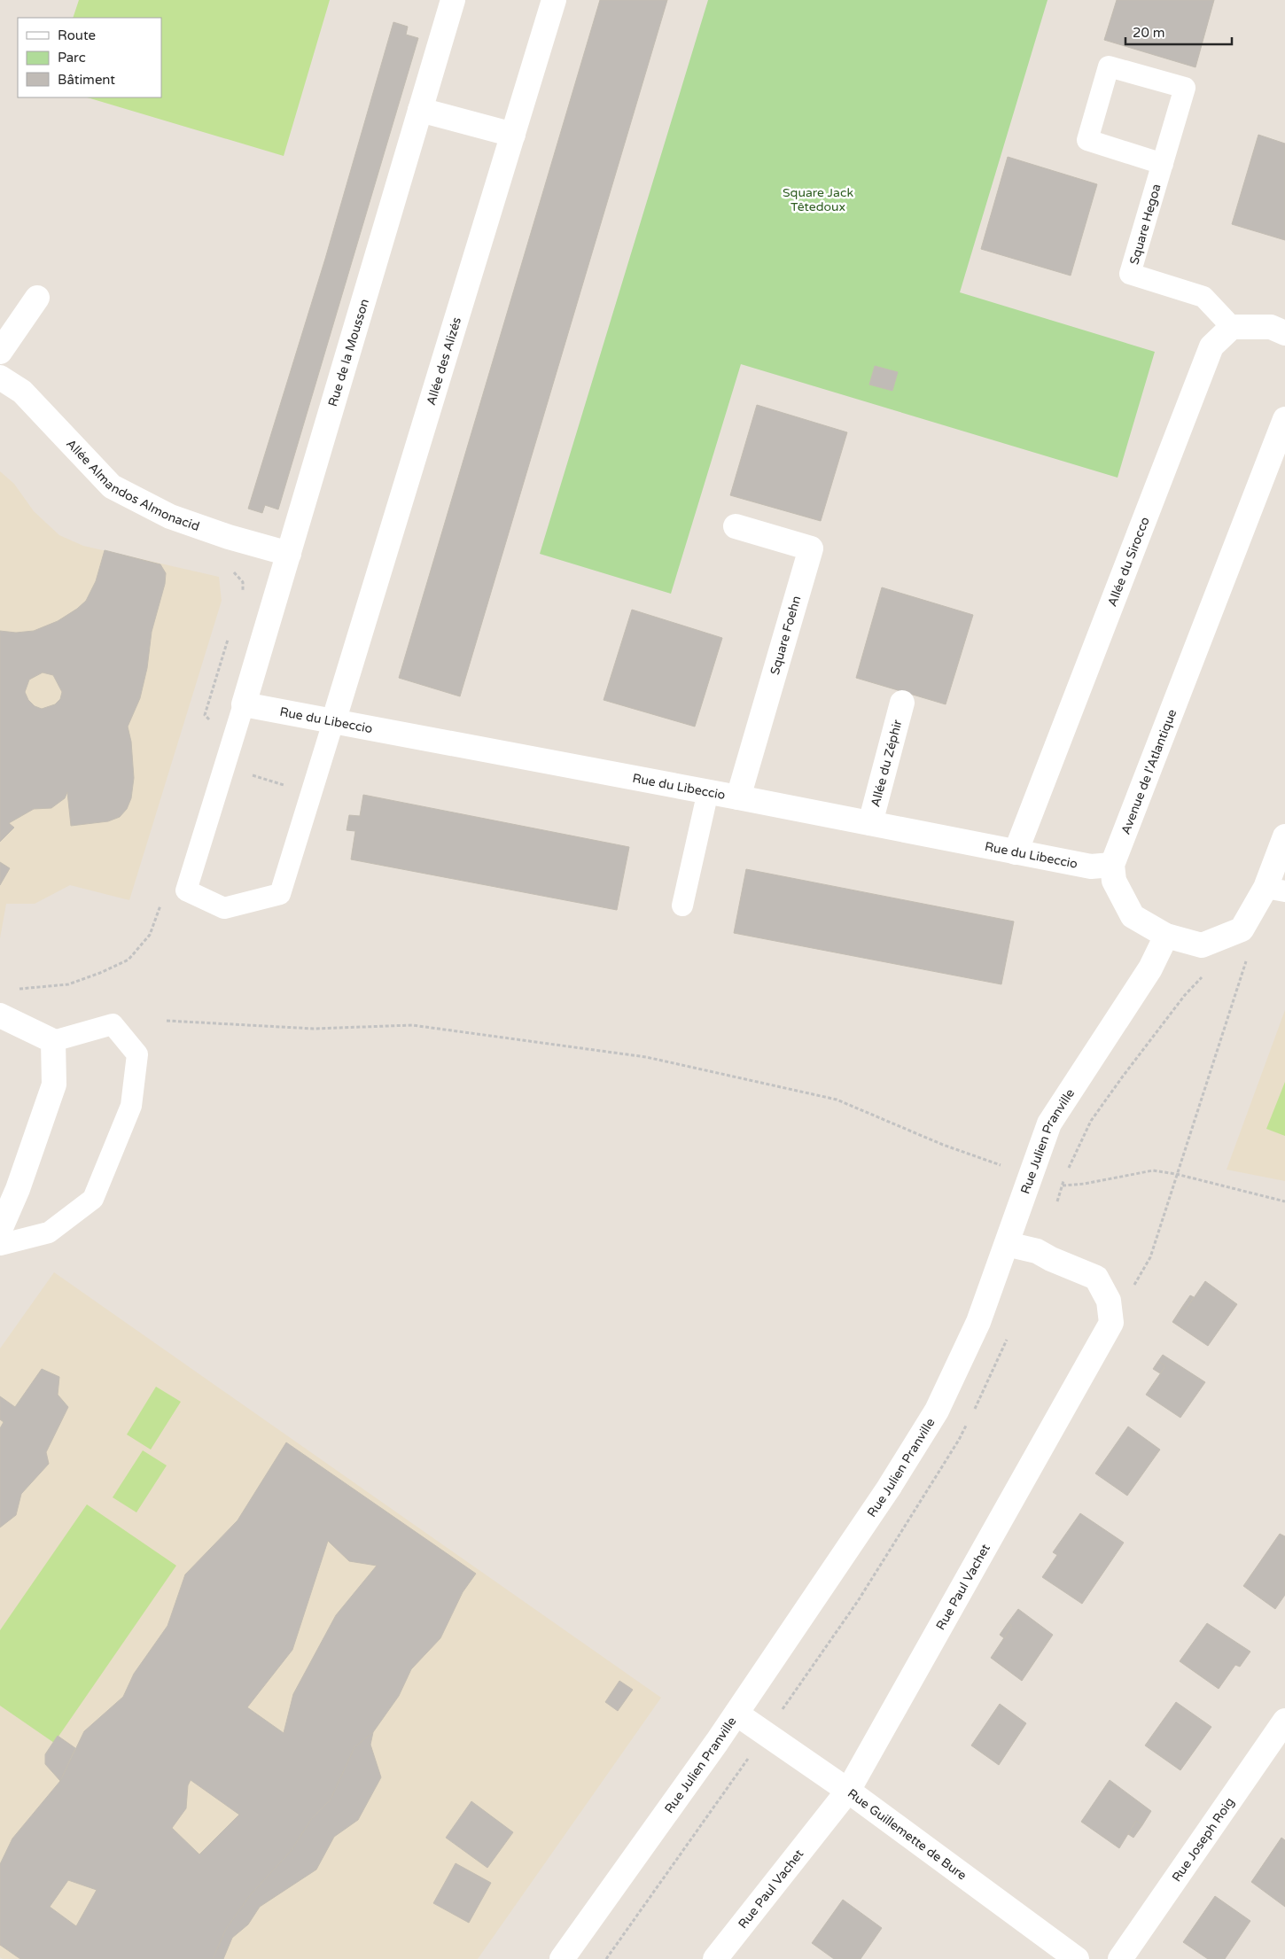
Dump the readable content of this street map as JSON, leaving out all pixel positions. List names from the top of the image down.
{
  "streets": {
    "street": [
      "Rue de la Mousson",
      "Allée des Alizés",
      "Allée Almandos Almonacid",
      "Allée du Sirocco",
      "Square Foehn",
      "Rue du Libeccio",
      "Allée du Zéphir",
      "Avenue de l'Atlantique",
      "Rue Julien Pranville",
      "Rue Paul Vachet",
      "Rue Guillemette de Bure",
      "Rue Joseph Roig"
    ],
    "lane": ["Square Hegoa"]
  },
  "crossings": [
    ["Square Hegoa", "Allée du Sirocco"],
    ["Rue de la Mousson", "Allée Almandos Almonacid"],
    ["Rue de la Mousson", "Rue du Libeccio"],
    ["Allée des Alizés", "Rue du Libeccio"],
    ["Allée du Sirocco", "Rue du Libeccio"],
    ["Square Foehn", "Rue du Libeccio"],
    ["Rue du Libeccio", "Allée du Zéphir"],
    ["Rue du Libeccio", "Avenue de l'Atlantique"],
    ["Rue Julien Pranville", "Rue Guillemette de Bure"],
    ["Rue Paul Vachet", "Rue Guillemette de Bure"]
  ],
  "parks": ["Square Jack Têtedoux"],
  "legend": ["Route", "Parc", "Bâtiment"],
  "scale_bar": "20 m"
}
